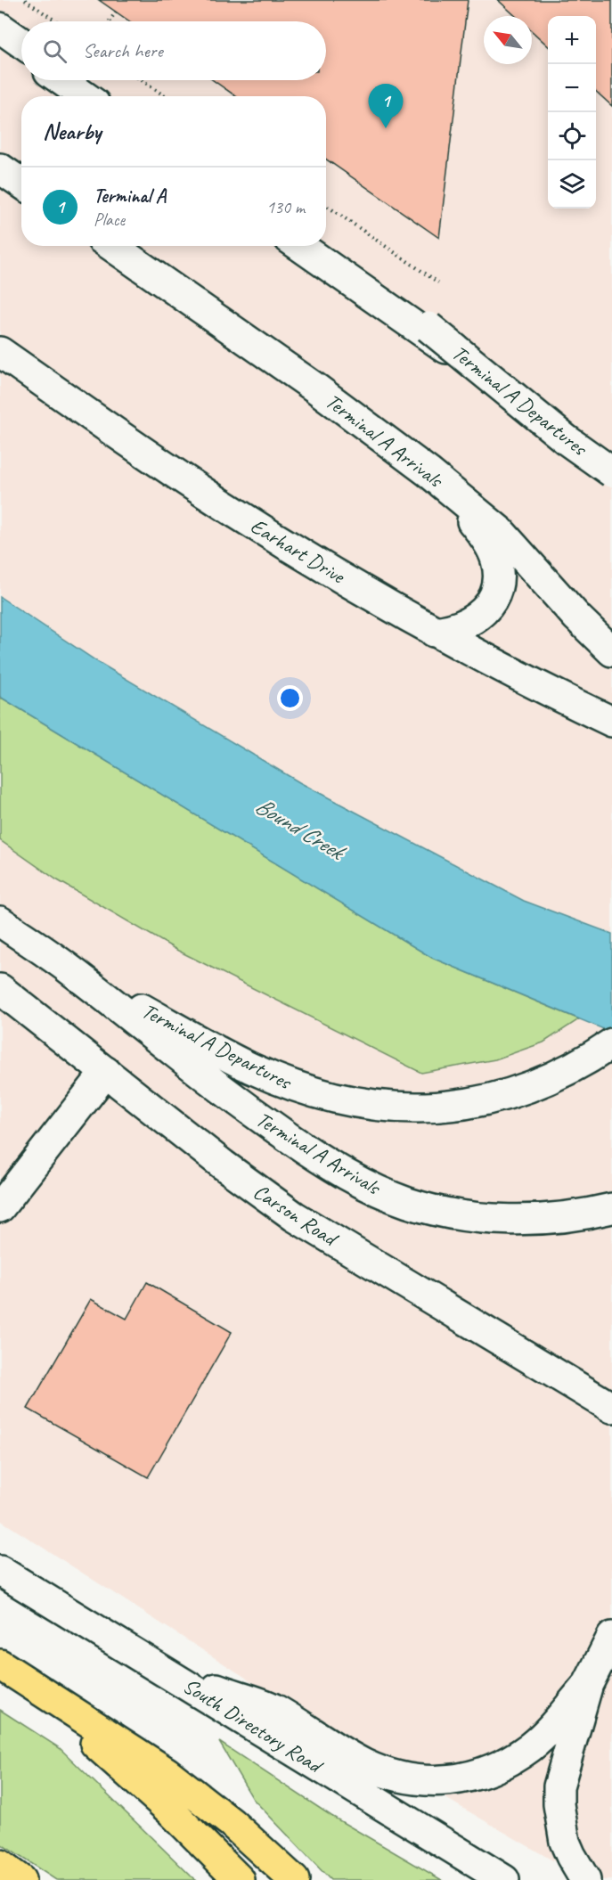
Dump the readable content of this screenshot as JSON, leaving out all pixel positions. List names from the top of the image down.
{
  "streets": {
    "street": [
      "Terminal A Departures",
      "Terminal A Arrivals",
      "Earhart Drive",
      "Carson Road",
      "South Directory Road"
    ]
  },
  "crossings": [
    ["Terminal A Departures", "Terminal A Arrivals"]
  ],
  "water": ["Bound Creek"],
  "north": "top left",
  "page": {
    "map_buttons": ["+", "−"],
    "search": "Search here",
    "pins": "1",
    "heading": "Nearby",
    "list": [
      {
        "mark": "1",
        "name": "Terminal A",
        "note": "Place",
        "value": "130 m"
      }
    ]
  }
}
